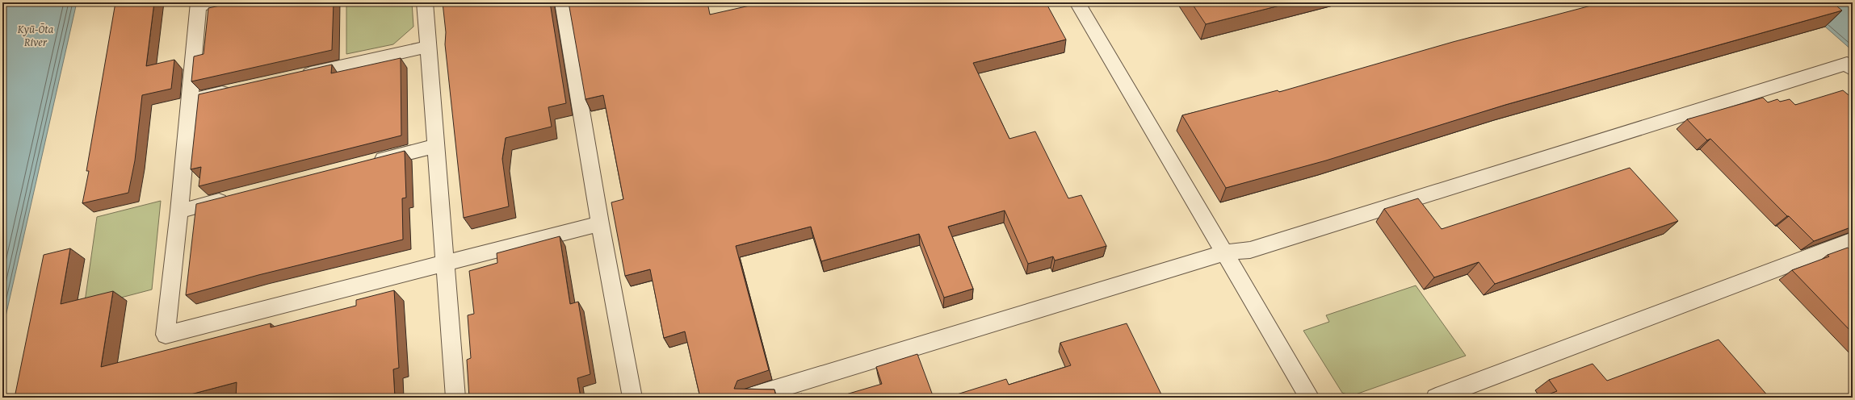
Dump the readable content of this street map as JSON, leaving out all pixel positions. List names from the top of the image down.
{
  "water": ["Kyū-Ōta River"]
}
